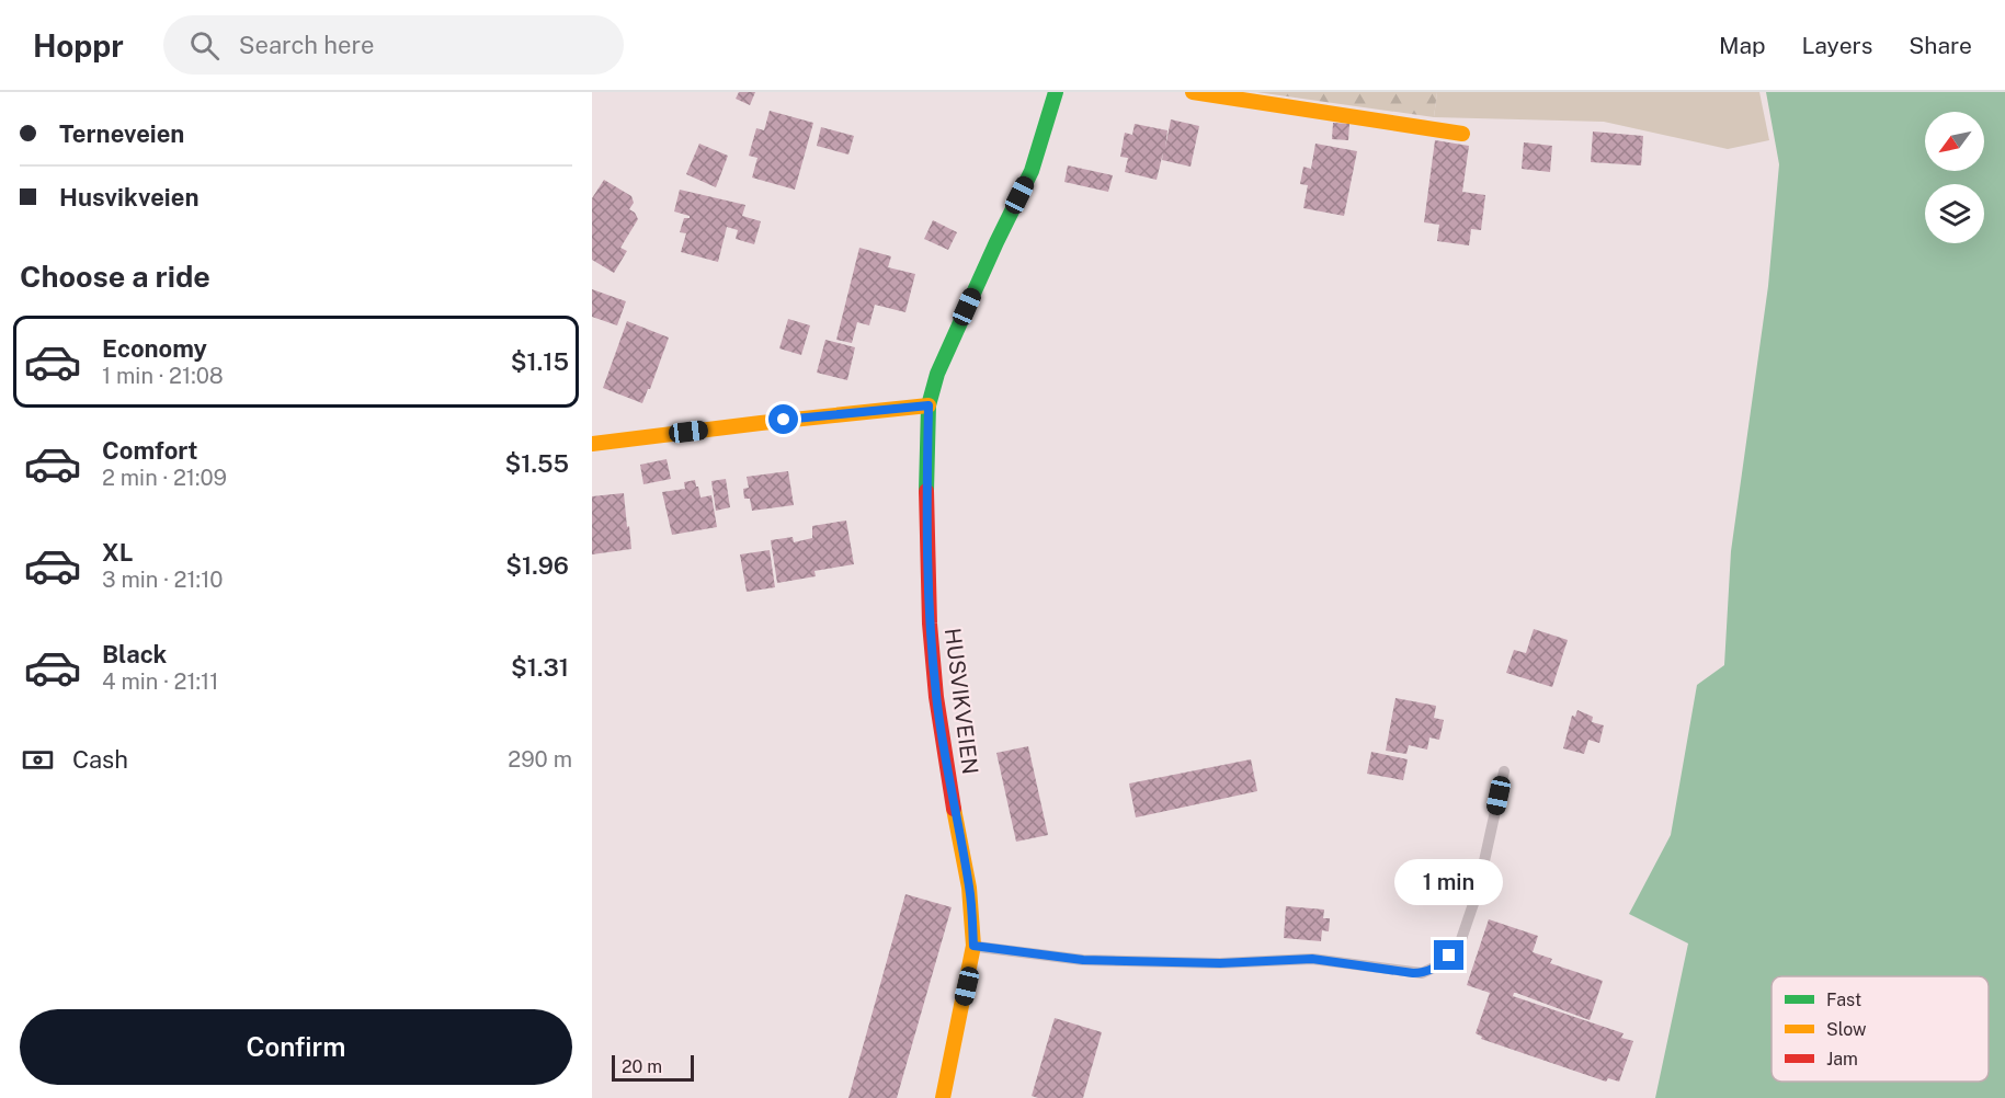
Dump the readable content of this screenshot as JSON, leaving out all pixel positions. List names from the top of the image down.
{
  "streets": {
    "main road": ["HUSVIKVEIEN"]
  },
  "legend": ["Fast", "Slow", "Jam"],
  "scale_bar": "20 m",
  "north": "bottom left",
  "page": {
    "header": "Hoppr",
    "search": "Search here",
    "nav": ["Map", "Layers", "Share"],
    "banner": ["Terneveien", "Husvikveien"],
    "heading": "Choose a ride",
    "list": [
      {
        "name": "Economy",
        "note": "1 min · 21:08",
        "value": "$1.15"
      },
      {
        "name": "Comfort",
        "note": "2 min · 21:09",
        "value": "$1.55"
      },
      {
        "name": "XL",
        "note": "3 min · 21:10",
        "value": "$1.96"
      },
      {
        "name": "Black",
        "note": "4 min · 21:11",
        "value": "$1.31"
      }
    ],
    "pay": ["Cash", "290 m"],
    "bubble": "1 min",
    "buttons": "Confirm",
    "scale": "20 m"
  }
}
